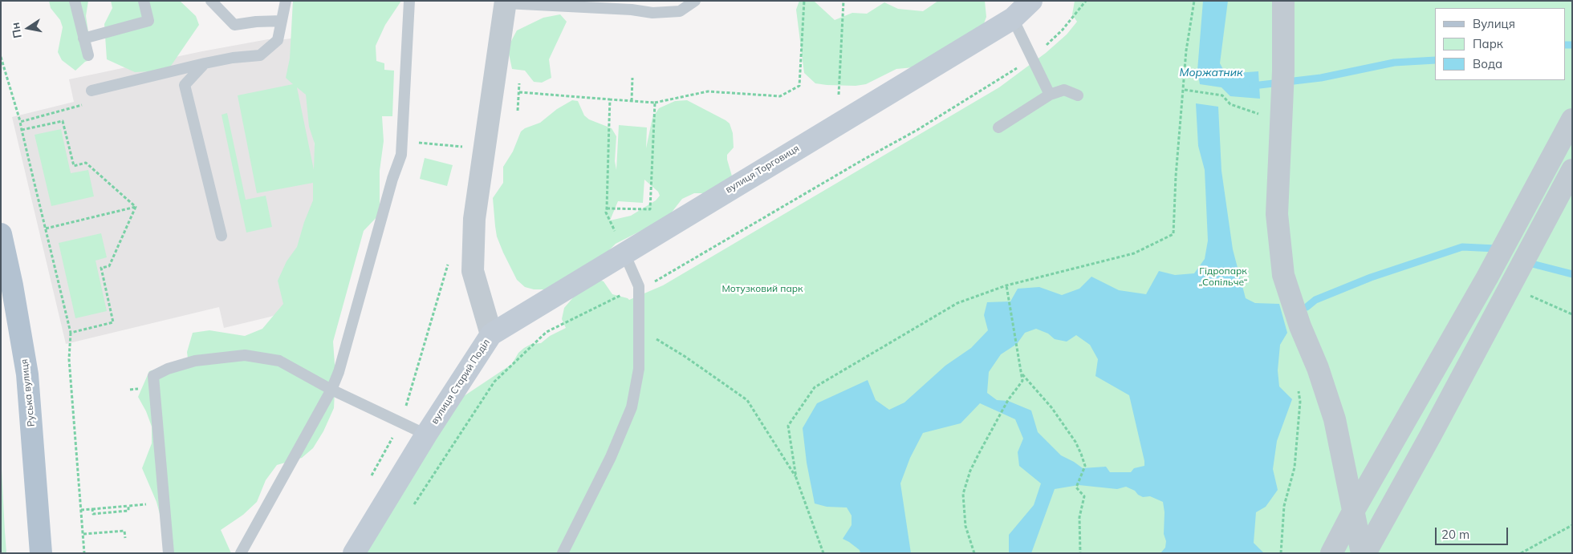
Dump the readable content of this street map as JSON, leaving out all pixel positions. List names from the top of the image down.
{
  "streets": {
    "main road": ["вулиця Торговиця", "вулиця Старий Поділ", "Руська вулиця"]
  },
  "crossings": [
    ["вулиця Торговиця", "вулиця Старий Поділ"]
  ],
  "water": ["Моржатник"],
  "parks": ["Гідропарк „Сопільче“", "Мотузковий парк"],
  "legend": ["Вулиця", "Парк", "Вода"],
  "scale_bar": "20 m",
  "north": "left"
}
